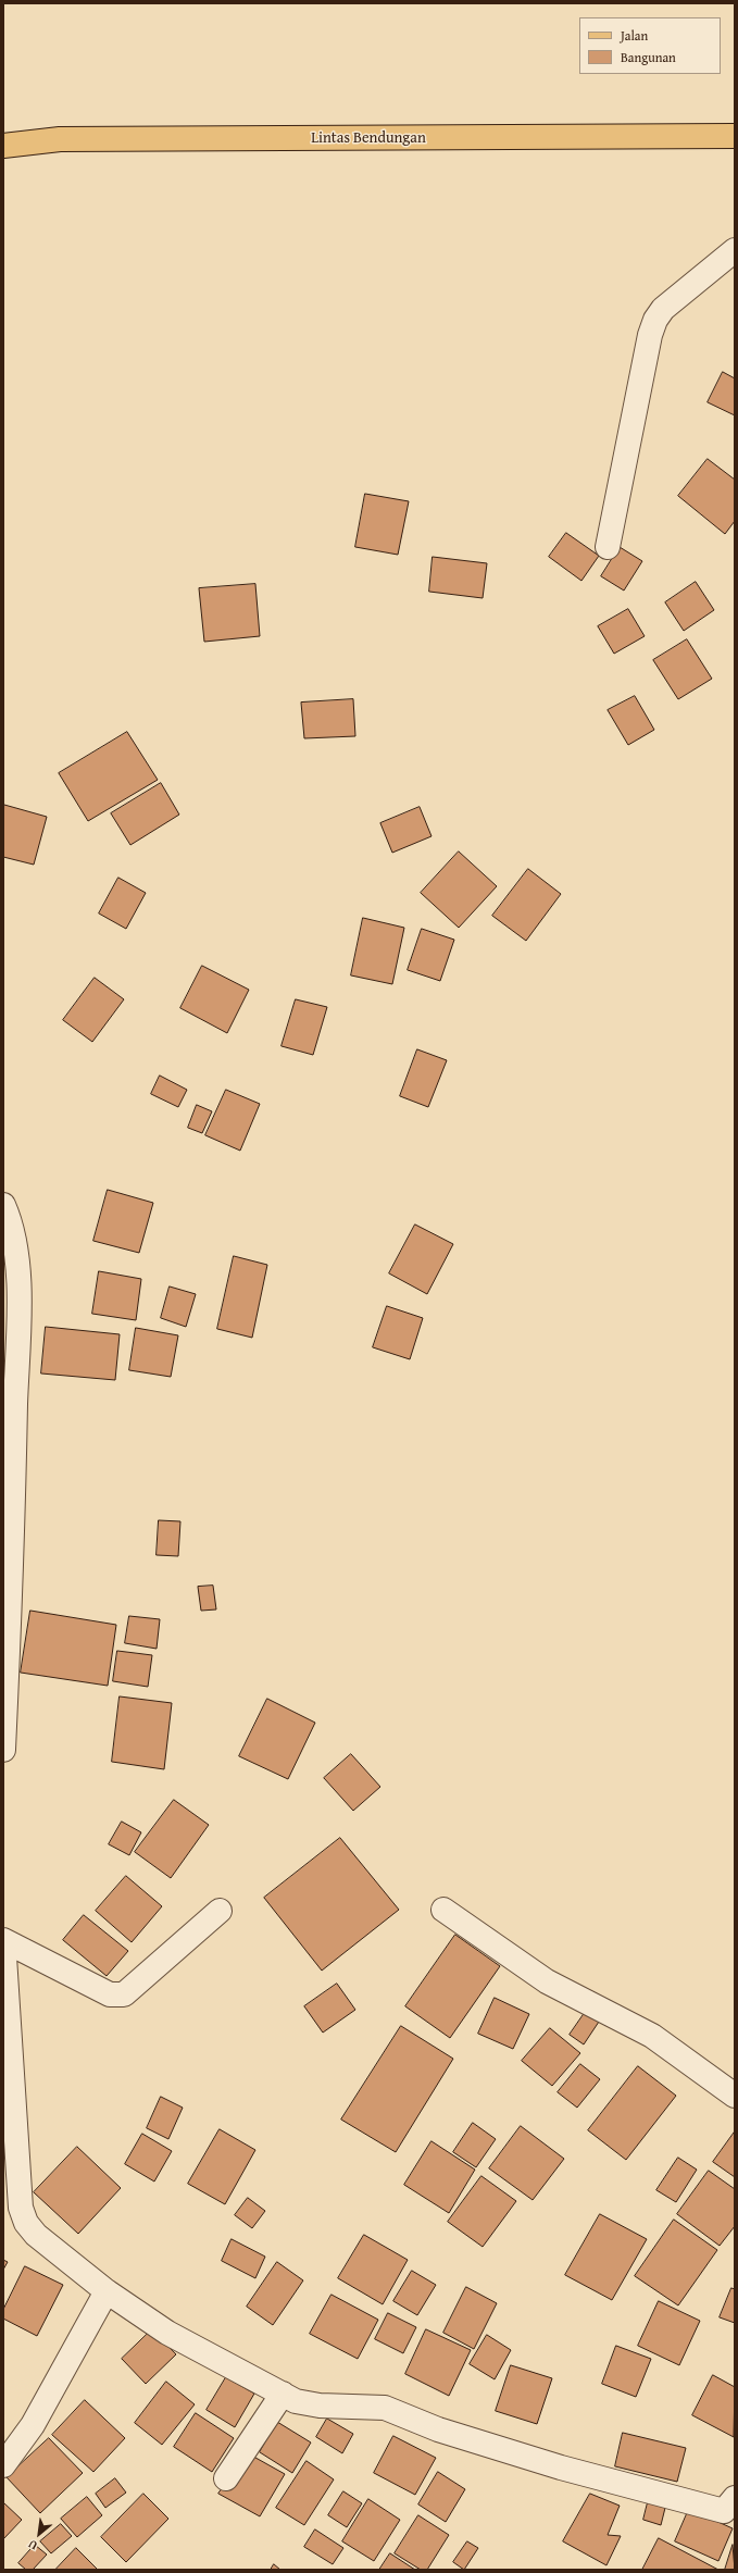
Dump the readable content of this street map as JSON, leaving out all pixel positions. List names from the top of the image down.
{
  "streets": {
    "main road": ["Lintas Bendungan"]
  },
  "legend": ["Jalan", "Bangunan"],
  "north": "bottom left"
}
